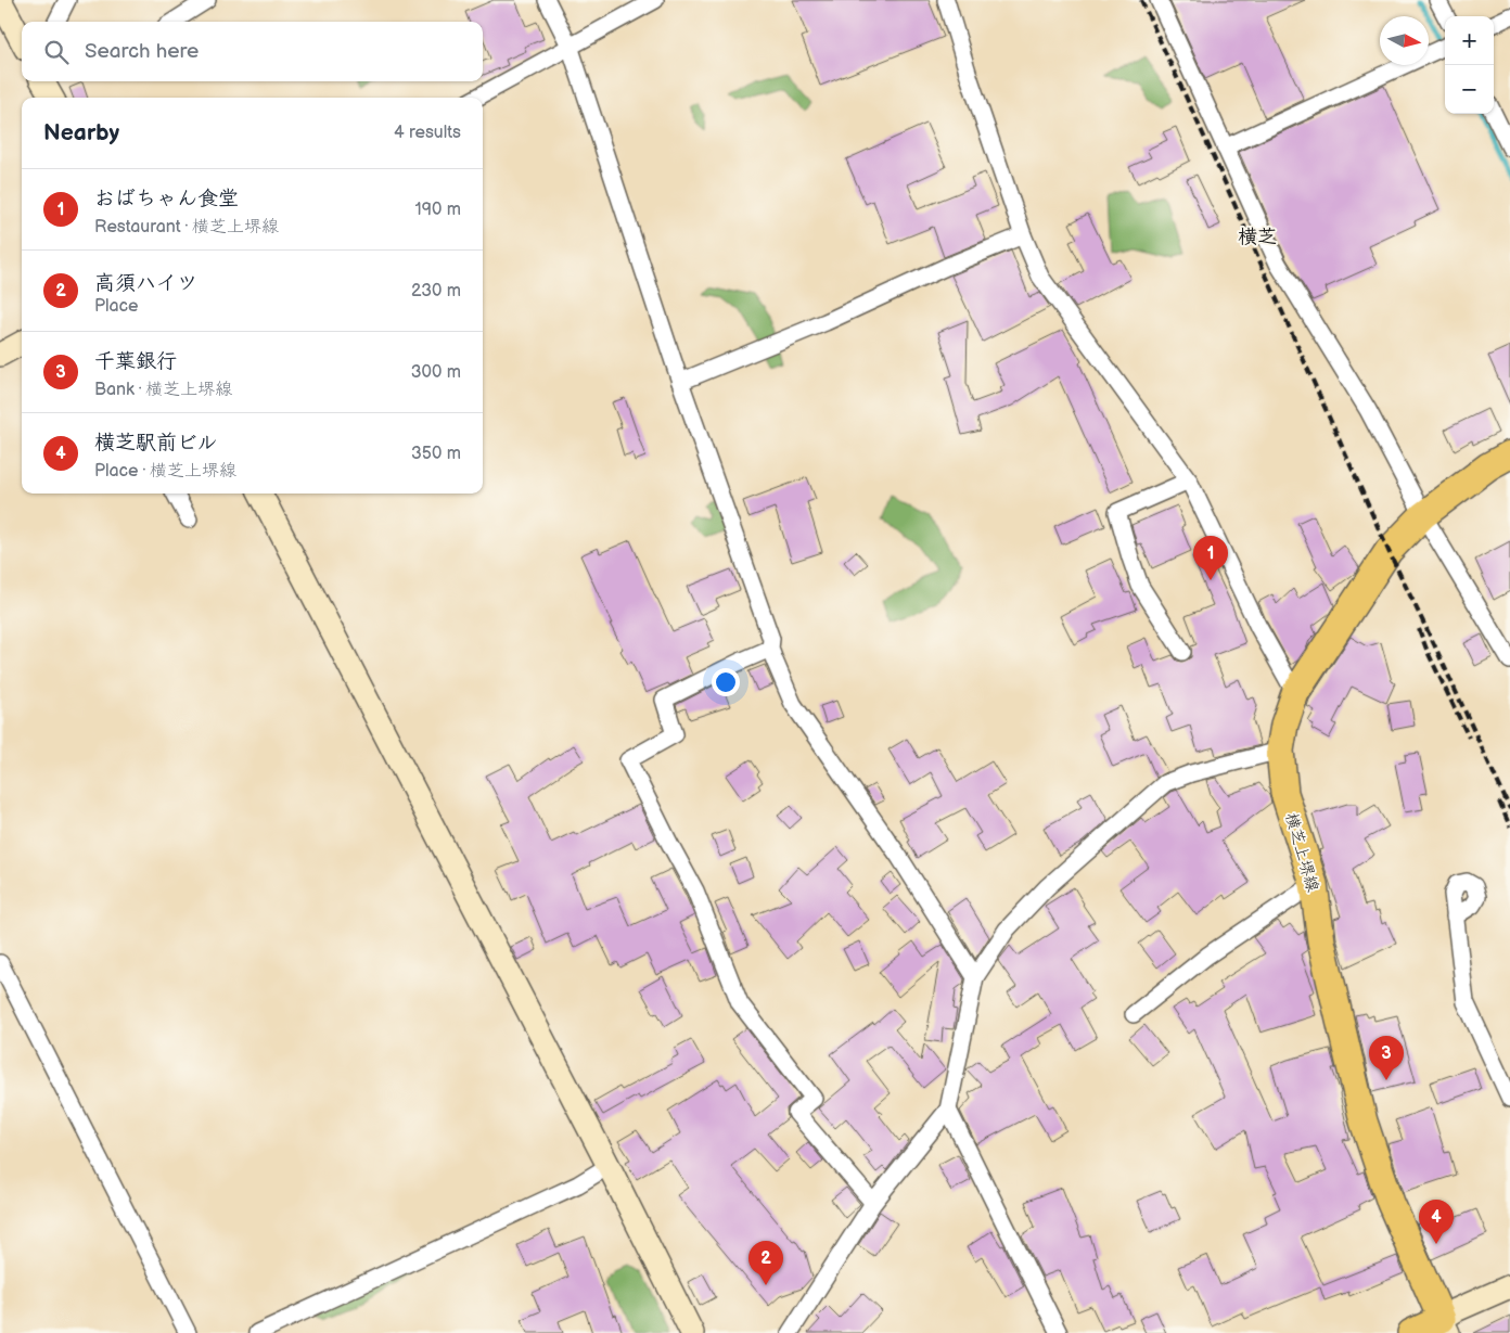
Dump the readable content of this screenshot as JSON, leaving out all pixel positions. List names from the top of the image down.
{
  "streets": {
    "main road": ["横芝上堺線"]
  },
  "districts": ["横芝"],
  "north": "right",
  "page": {
    "map_buttons": ["+", "−"],
    "search": "Search here",
    "heading": ["Nearby", "4 results"],
    "list": [
      {
        "mark": "1",
        "name": "おばちゃん食堂",
        "note": "Restaurant · 横芝上堺線",
        "value": "190 m"
      },
      {
        "mark": "2",
        "name": "高須ハイツ",
        "note": "Place",
        "value": "230 m"
      },
      {
        "mark": "3",
        "name": "千葉銀行",
        "note": "Bank · 横芝上堺線",
        "value": "300 m"
      },
      {
        "mark": "4",
        "name": "横芝駅前ビル",
        "note": "Place · 横芝上堺線",
        "value": "350 m"
      }
    ],
    "pins": [
      "1",
      "3",
      "4",
      "2"
    ]
  }
}
